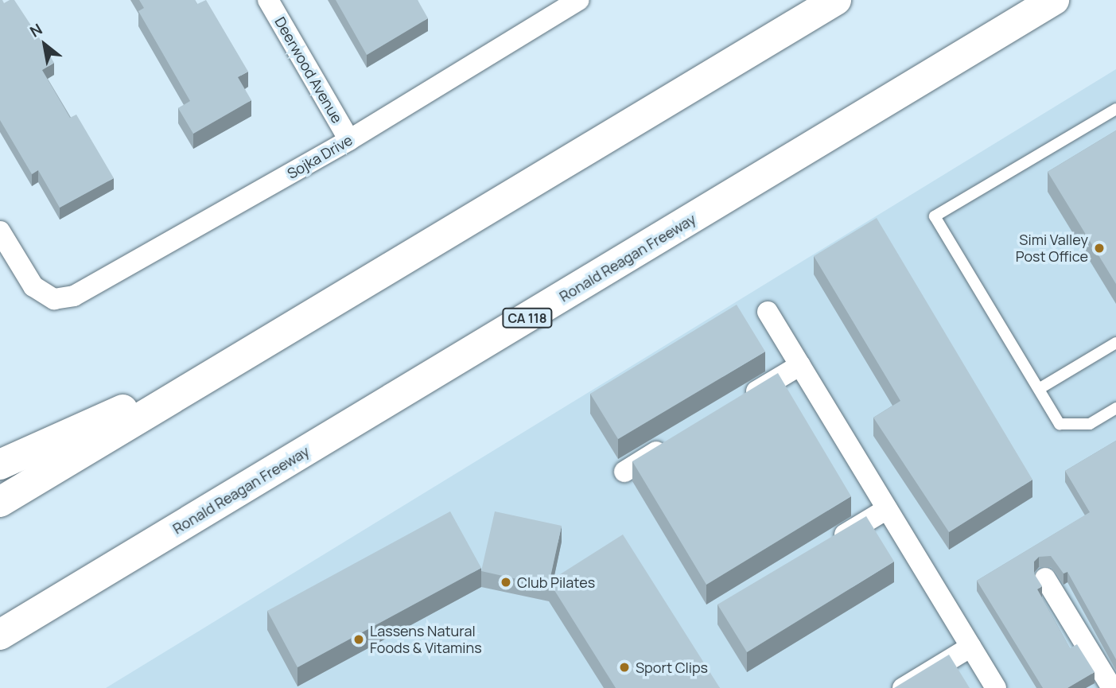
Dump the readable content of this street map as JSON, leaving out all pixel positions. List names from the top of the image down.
{
  "streets": {
    "highway": ["Ronald Reagan Freeway", "CA 118"],
    "street": ["Deerwood Avenue", "Sojka Drive"]
  },
  "crossings": [
    ["Deerwood Avenue", "Sojka Drive"]
  ],
  "places": [
    "Simi Valley Post Office",
    "Club Pilates",
    "Lassens Natural Foods & Vitamins",
    "Sport Clips"
  ],
  "north": "top left"
}
